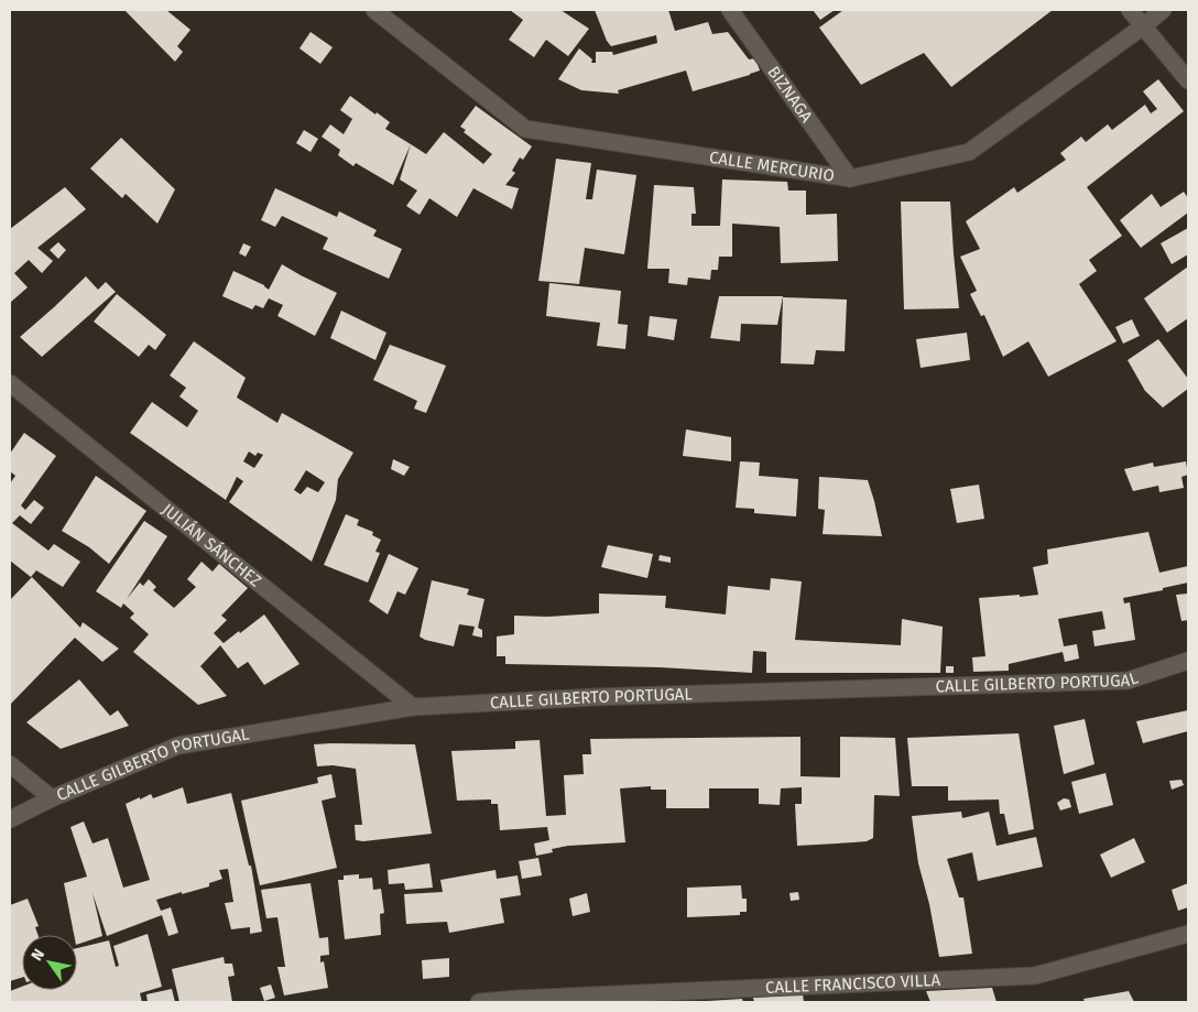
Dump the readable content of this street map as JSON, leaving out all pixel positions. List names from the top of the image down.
{
  "streets": {
    "street": [
      "BIZNAGA",
      "CALLE MERCURIO",
      "JULIÁN SÁNCHEZ",
      "CALLE GILBERTO PORTUGAL",
      "CALLE FRANCISCO VILLA"
    ]
  },
  "crossings": [
    ["BIZNAGA", "CALLE MERCURIO"],
    ["JULIÁN SÁNCHEZ", "CALLE GILBERTO PORTUGAL"]
  ],
  "north": "top left"
}
